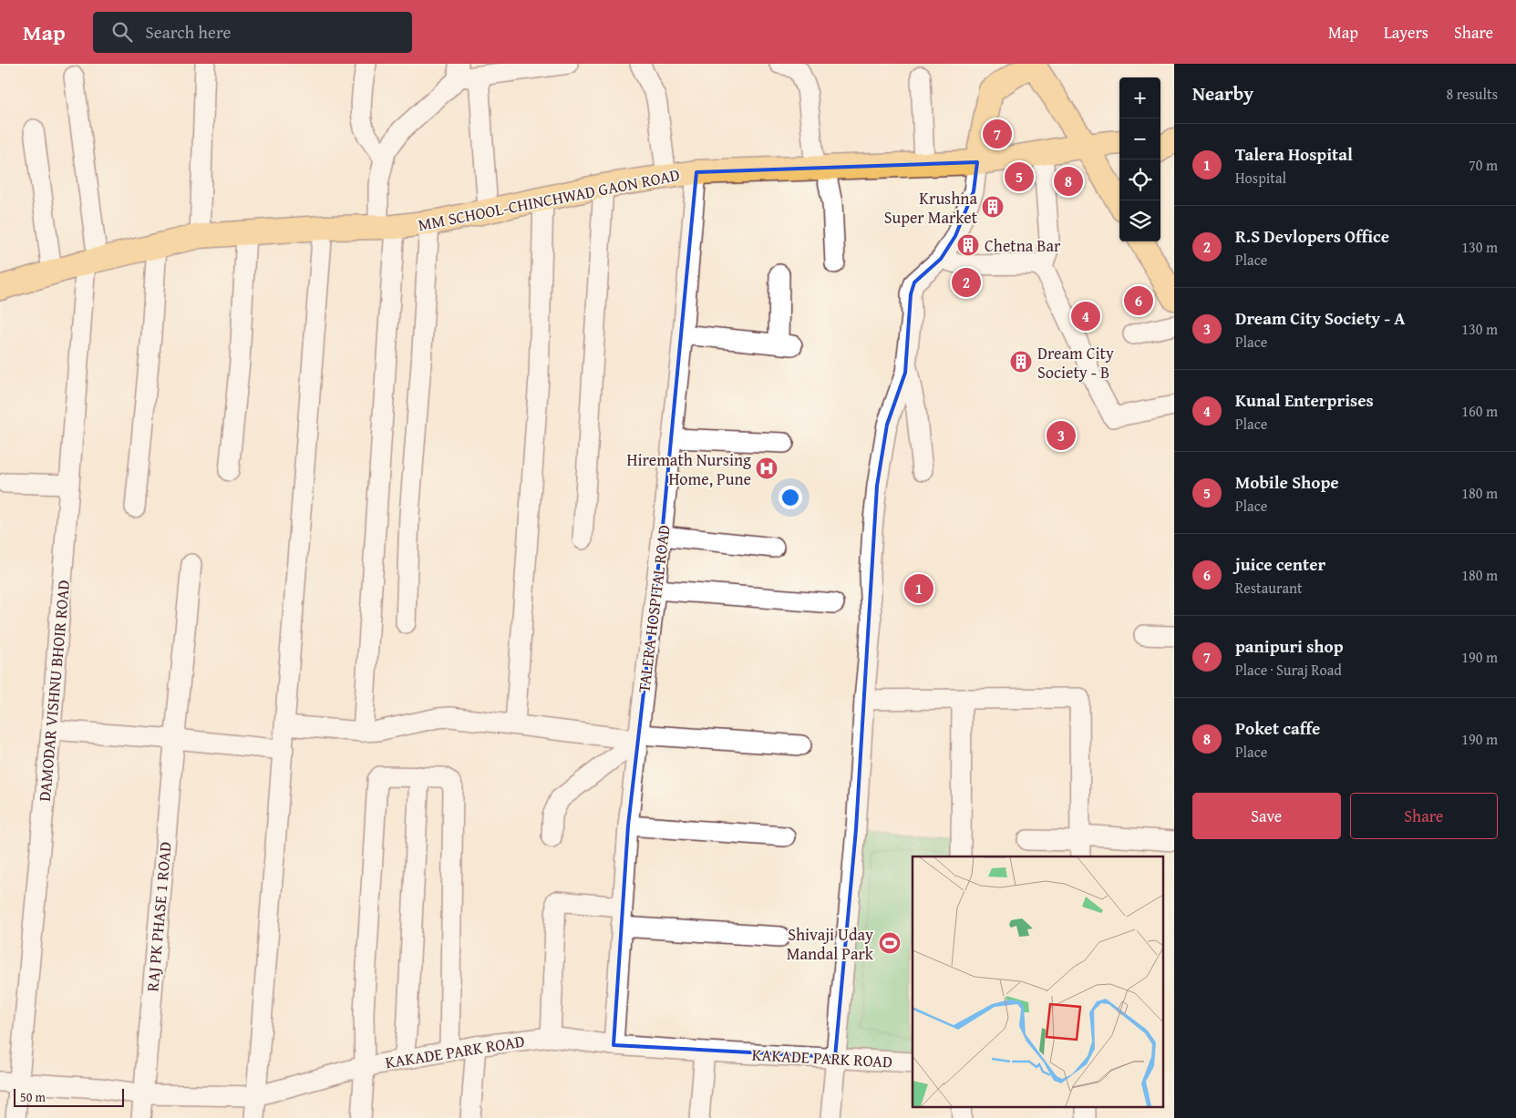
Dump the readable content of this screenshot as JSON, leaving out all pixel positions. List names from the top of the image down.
{
  "streets": {
    "main road": ["MM SCHOOL-CHINCHWAD GAON ROAD"],
    "street": [
      "TALERA HOSPITAL ROAD",
      "DAMODAR VISHNU BHOIR ROAD",
      "RAJ PK PHASE 1 ROAD",
      "KAKADE PARK ROAD"
    ]
  },
  "crossings": [
    ["MM SCHOOL-CHINCHWAD GAON ROAD", "TALERA HOSPITAL ROAD"],
    ["MM SCHOOL-CHINCHWAD GAON ROAD", "DAMODAR VISHNU BHOIR ROAD"],
    ["TALERA HOSPITAL ROAD", "KAKADE PARK ROAD"],
    ["DAMODAR VISHNU BHOIR ROAD", "KAKADE PARK ROAD"],
    ["RAJ PK PHASE 1 ROAD", "KAKADE PARK ROAD"]
  ],
  "places": {
    "building": ["Krushna Super Market", "Chetna Bar", "Dream City Society - B"],
    "hospital": ["Hiremath Nursing Home, Pune"],
    "sports": ["Shivaji Uday Mandal Park"]
  },
  "scale_bar": "50 m",
  "page": {
    "header": "Map",
    "search": "Search here",
    "nav": ["Map", "Layers", "Share"],
    "heading": ["Nearby", "8 results"],
    "map_buttons": ["+", "−"],
    "pins": [
      "7",
      "5",
      "8",
      "2",
      "6",
      "4",
      "3",
      "1"
    ],
    "list": [
      {
        "mark": "1",
        "name": "Talera Hospital",
        "note": "Hospital",
        "value": "70 m"
      },
      {
        "mark": "2",
        "name": "R.S Devlopers Office",
        "note": "Place",
        "value": "130 m"
      },
      {
        "mark": "3",
        "name": "Dream City Society - A",
        "note": "Place",
        "value": "130 m"
      },
      {
        "mark": "4",
        "name": "Kunal Enterprises",
        "note": "Place",
        "value": "160 m"
      },
      {
        "mark": "5",
        "name": "Mobile Shope",
        "note": "Place",
        "value": "180 m"
      },
      {
        "mark": "6",
        "name": "juice center",
        "note": "Restaurant",
        "value": "180 m"
      },
      {
        "mark": "7",
        "name": "panipuri shop",
        "note": "Place · Suraj Road",
        "value": "190 m"
      },
      {
        "mark": "8",
        "name": "Poket caffe",
        "note": "Place",
        "value": "190 m"
      }
    ],
    "buttons": ["Save", "Share"],
    "scale": "50 m"
  }
}
